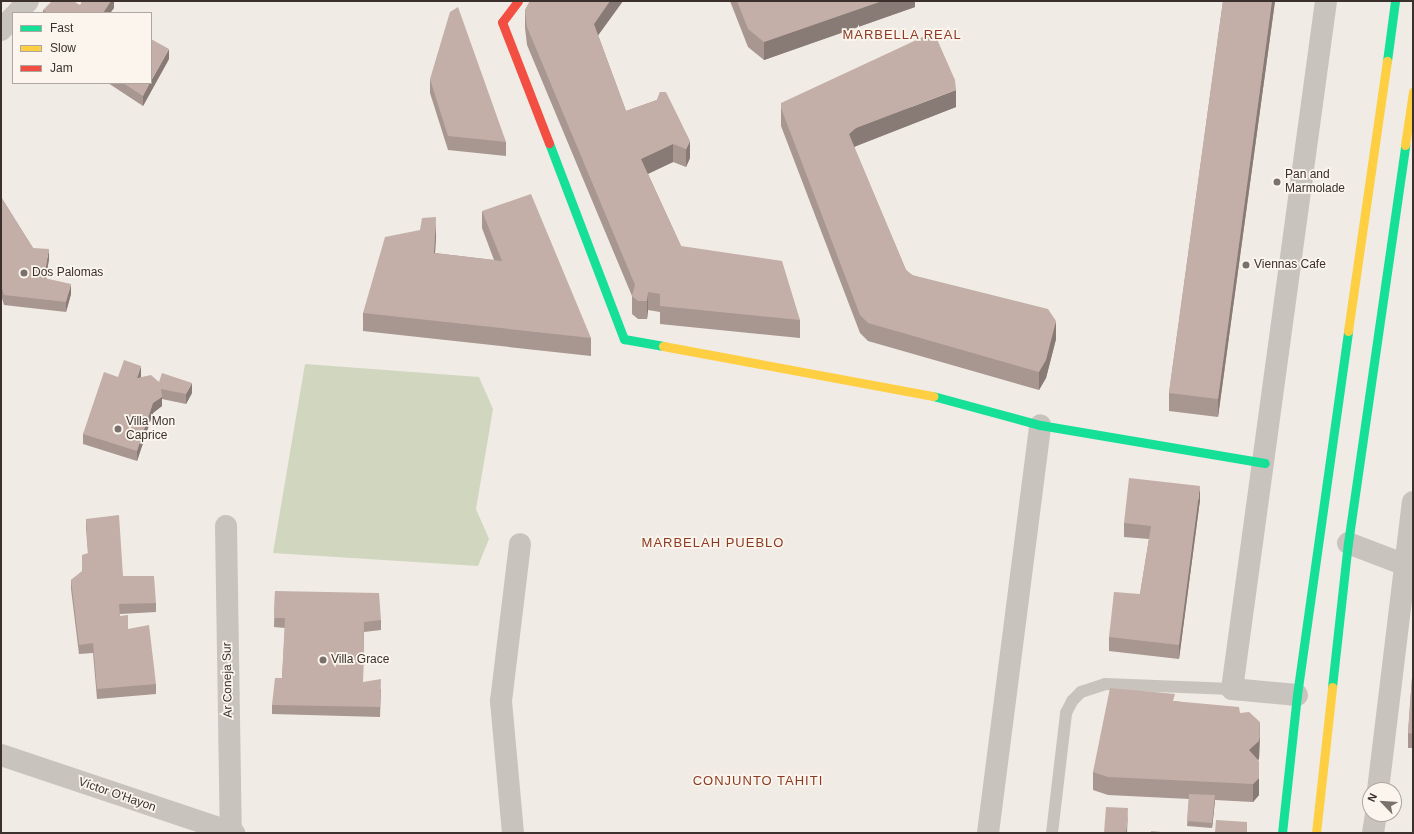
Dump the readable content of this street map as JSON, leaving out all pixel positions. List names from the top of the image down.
{
  "streets": {
    "street": ["Ar Coneja Sur", "Víctor O'Hayon"]
  },
  "crossings": [
    ["Ar Coneja Sur", "Víctor O'Hayon"]
  ],
  "districts": ["MARBELLA REAL", "MARBELAH PUEBLO", "CONJUNTO TAHITI"],
  "places": [
    "Pan and Marmolade",
    "Viennas Cafe",
    "Dos Palomas",
    "Villa Mon Caprice",
    "Villa Grace"
  ],
  "legend": ["Fast", "Slow", "Jam"],
  "north": "top left"
}
